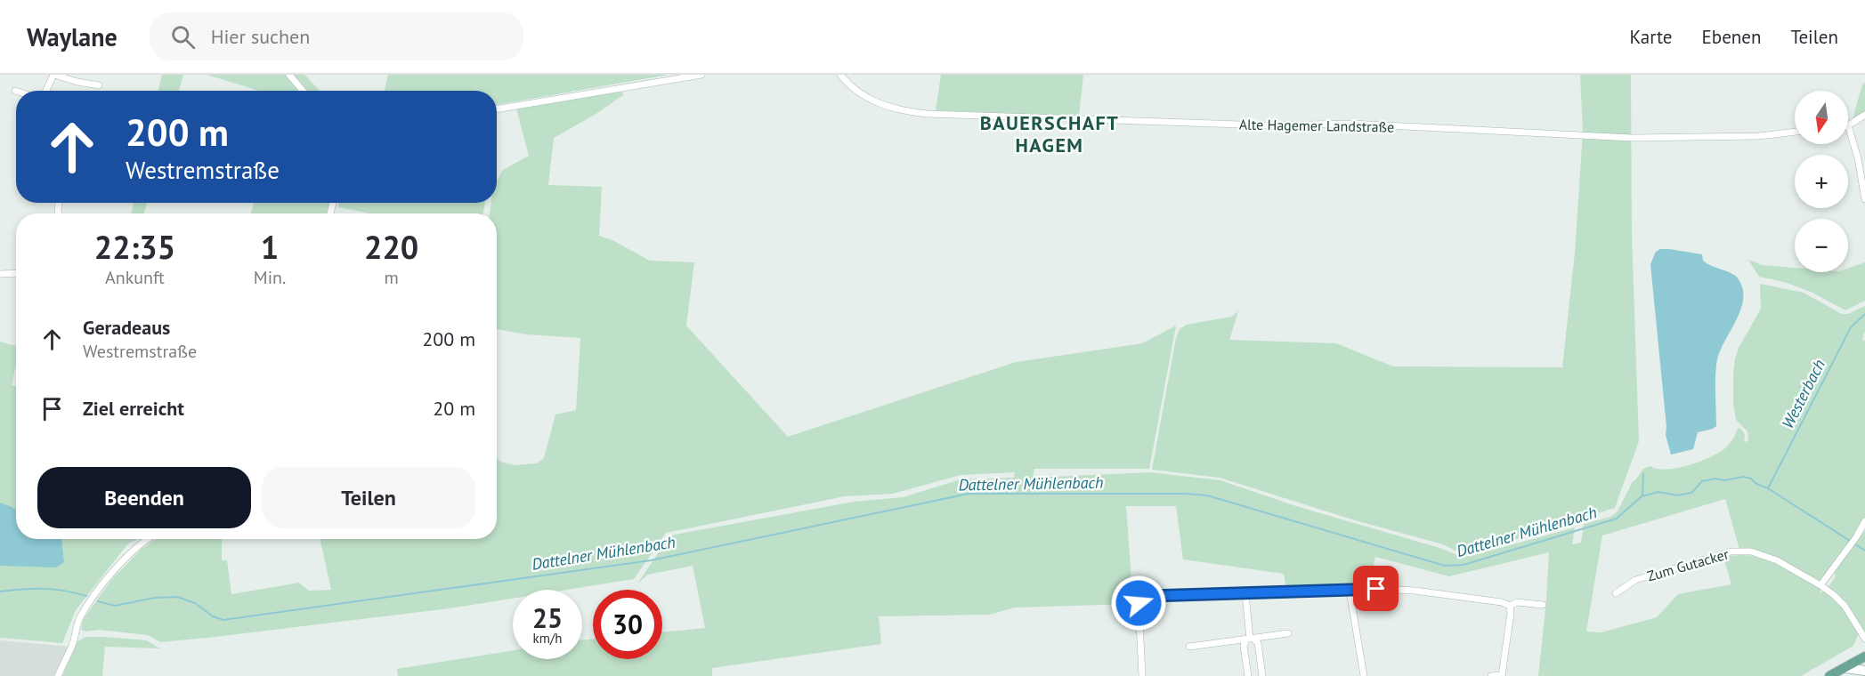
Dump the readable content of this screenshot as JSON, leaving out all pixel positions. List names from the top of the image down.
{
  "streets": {
    "street": ["Alte Hagemer Landstraße", "Zum Gutacker"]
  },
  "districts": ["BAUERSCHAFT HAGEM"],
  "water": ["Westerbach", "Dattelner Mühlenbach"],
  "north": "bottom",
  "page": {
    "header": "Waylane",
    "search": "Hier suchen",
    "nav": ["Karte", "Ebenen", "Teilen"],
    "map_buttons": ["+", "−"],
    "turn": ["200 m", "Westremstraße"],
    "eta": [
      "22:35",
      "Ankunft",
      "1",
      "Min.",
      "220",
      "m"
    ],
    "list": [
      {
        "name": "Geradeaus",
        "note": "Westremstraße",
        "value": "200 m"
      },
      {
        "name": "Ziel erreicht",
        "value": "20 m"
      }
    ],
    "buttons": ["Beenden", "Teilen"],
    "speed": "25 km/h",
    "limit": "30"
  }
}
